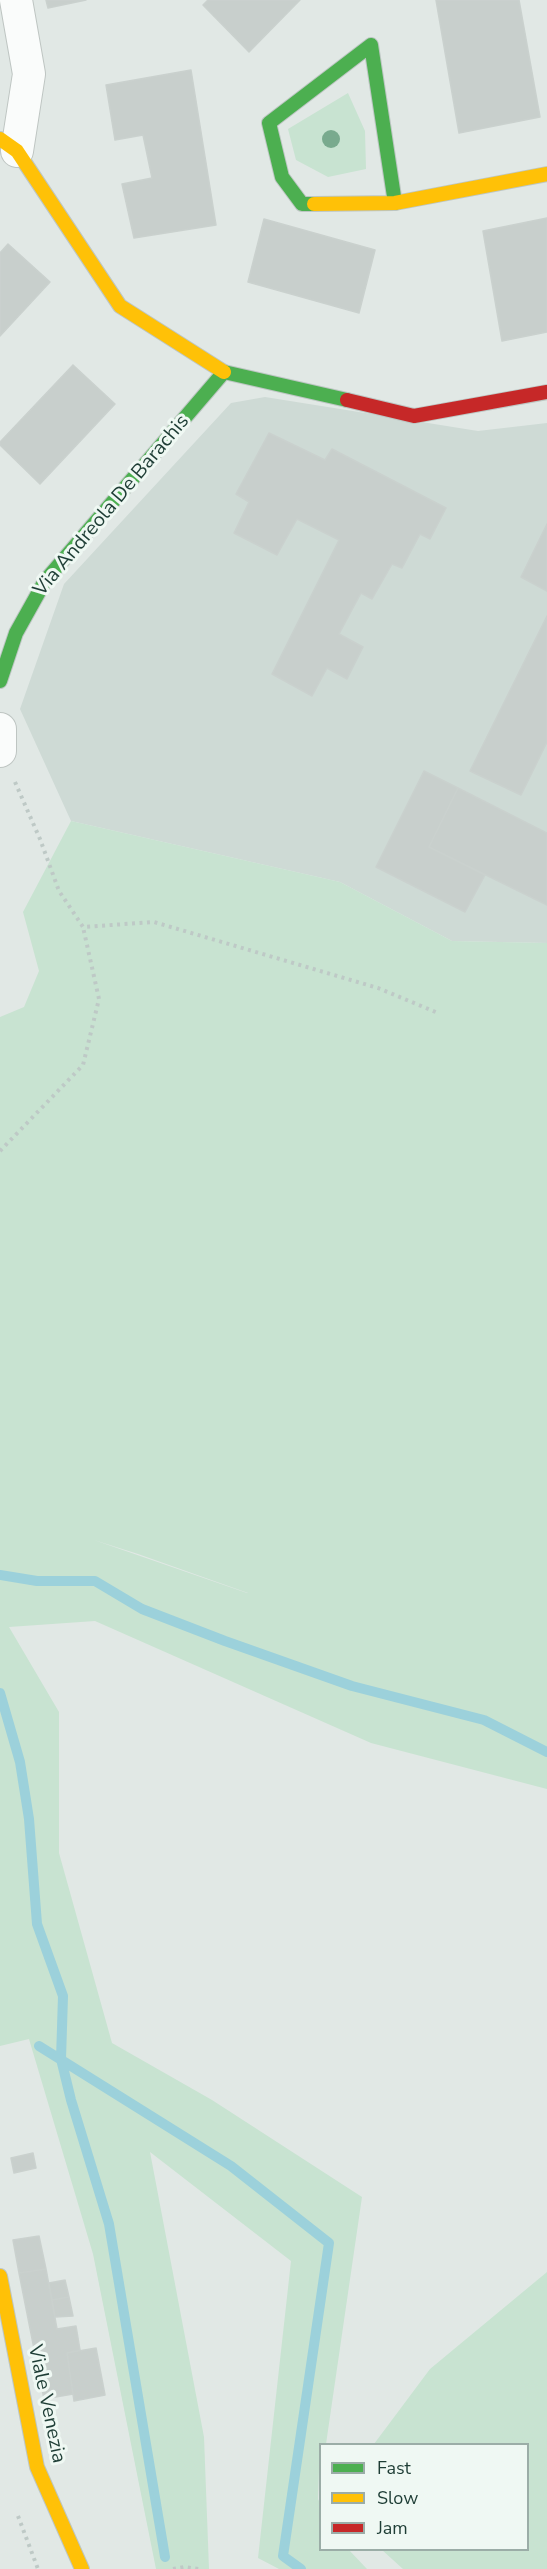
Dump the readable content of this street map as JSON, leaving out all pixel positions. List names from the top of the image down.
{
  "streets": {
    "street": ["Via Andreola De Barachis", "Viale Venezia"]
  },
  "legend": ["Fast", "Slow", "Jam"]
}
